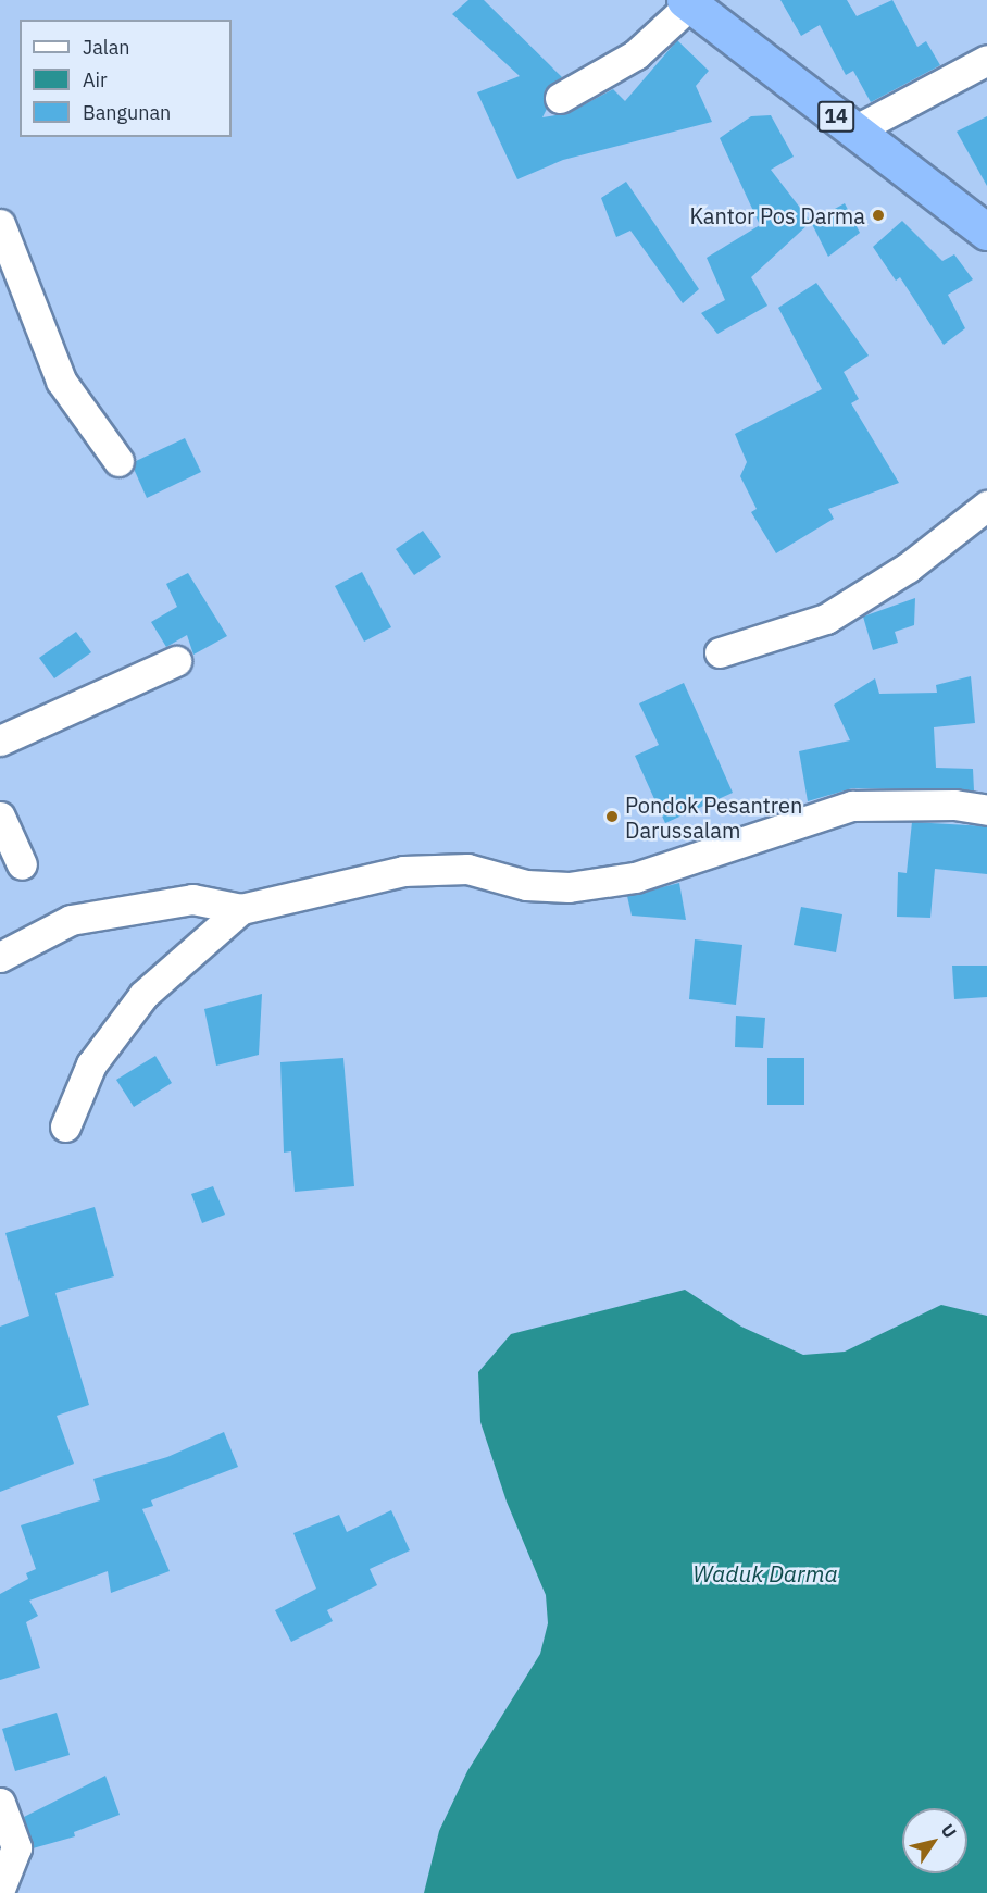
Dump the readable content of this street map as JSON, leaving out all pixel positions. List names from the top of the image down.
{
  "streets": {
    "highway": ["14"]
  },
  "water": ["Waduk Darma"],
  "places": ["Kantor Pos Darma", "Pondok Pesantren Darussalam"],
  "legend": ["Jalan", "Air", "Bangunan"],
  "north": "top right"
}
